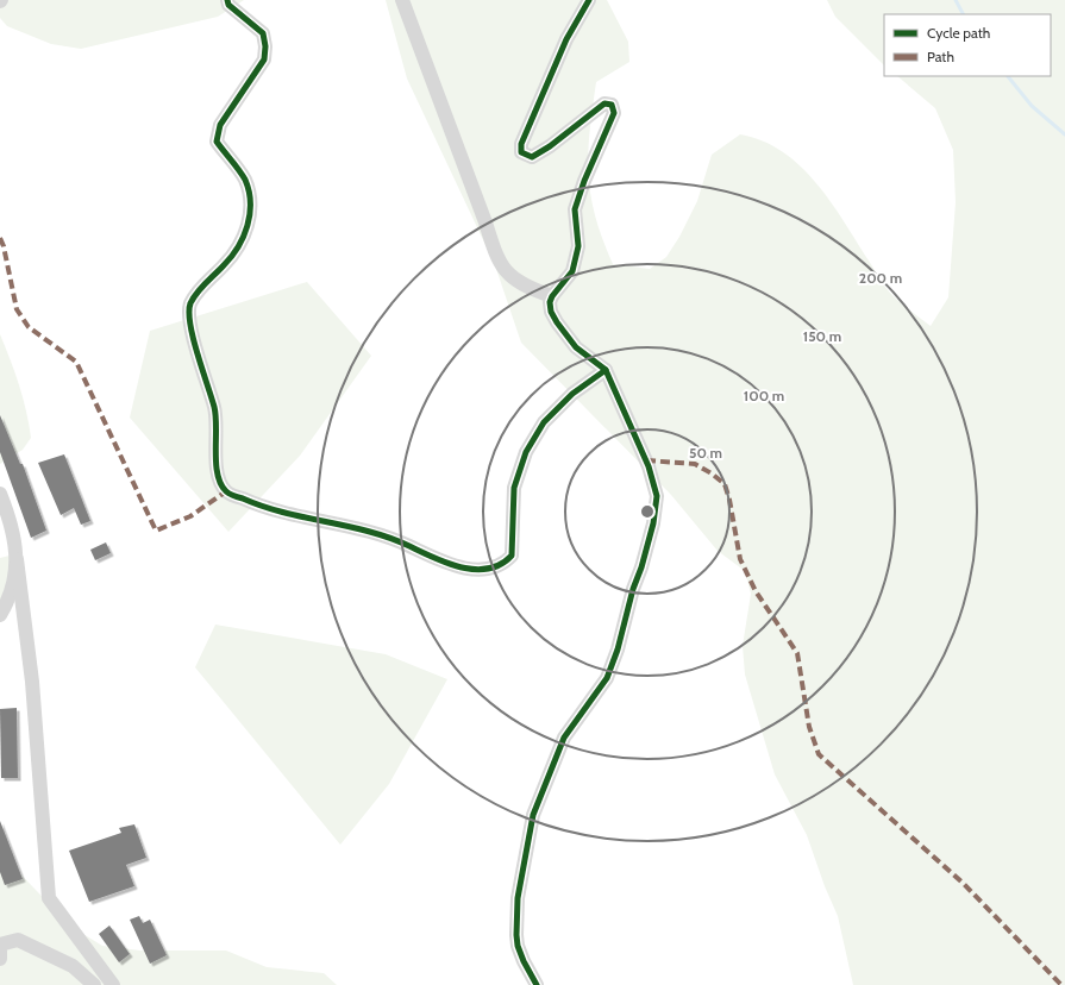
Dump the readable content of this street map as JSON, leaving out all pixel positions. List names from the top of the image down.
{
  "legend": ["Cycle path", "Path"],
  "rings": [
    "200 m",
    "150 m",
    "100 m",
    "50 m"
  ]
}
